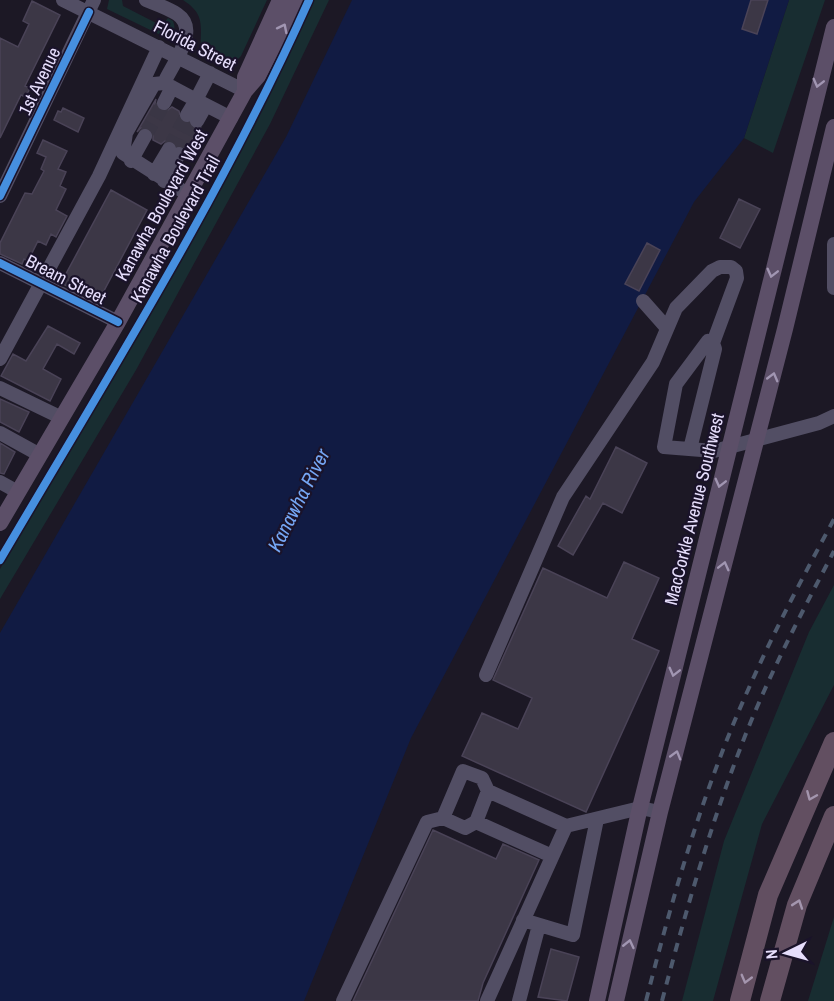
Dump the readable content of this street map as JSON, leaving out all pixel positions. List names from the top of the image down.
{
  "streets": {
    "main road": ["Kanawha Boulevard West", "MacCorkle Avenue Southwest"],
    "street": ["Florida Street", "1st Avenue", "Bream Street"],
    "cycle path": ["Kanawha Boulevard Trail"]
  },
  "crossings": [
    ["Florida Street", "1st Avenue"],
    ["Florida Street", "Kanawha Boulevard West"],
    ["Kanawha Boulevard West", "Bream Street"]
  ],
  "water": ["Kanawha River"],
  "north": "left"
}
